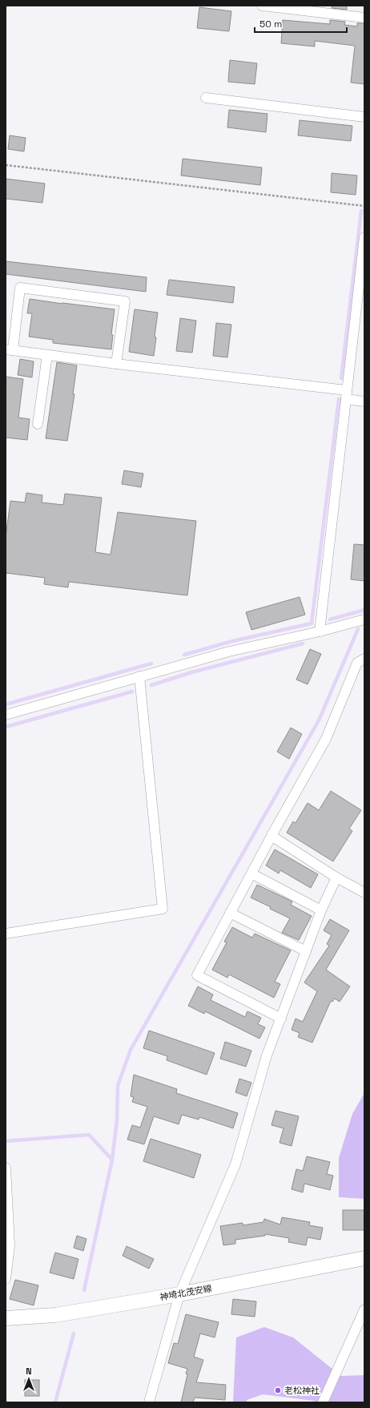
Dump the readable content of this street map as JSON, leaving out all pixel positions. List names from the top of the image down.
{
  "streets": {
    "main road": ["神埼北茂安線"]
  },
  "places": ["老松神社"],
  "scale_bar": "50 m",
  "north": "top"
}
